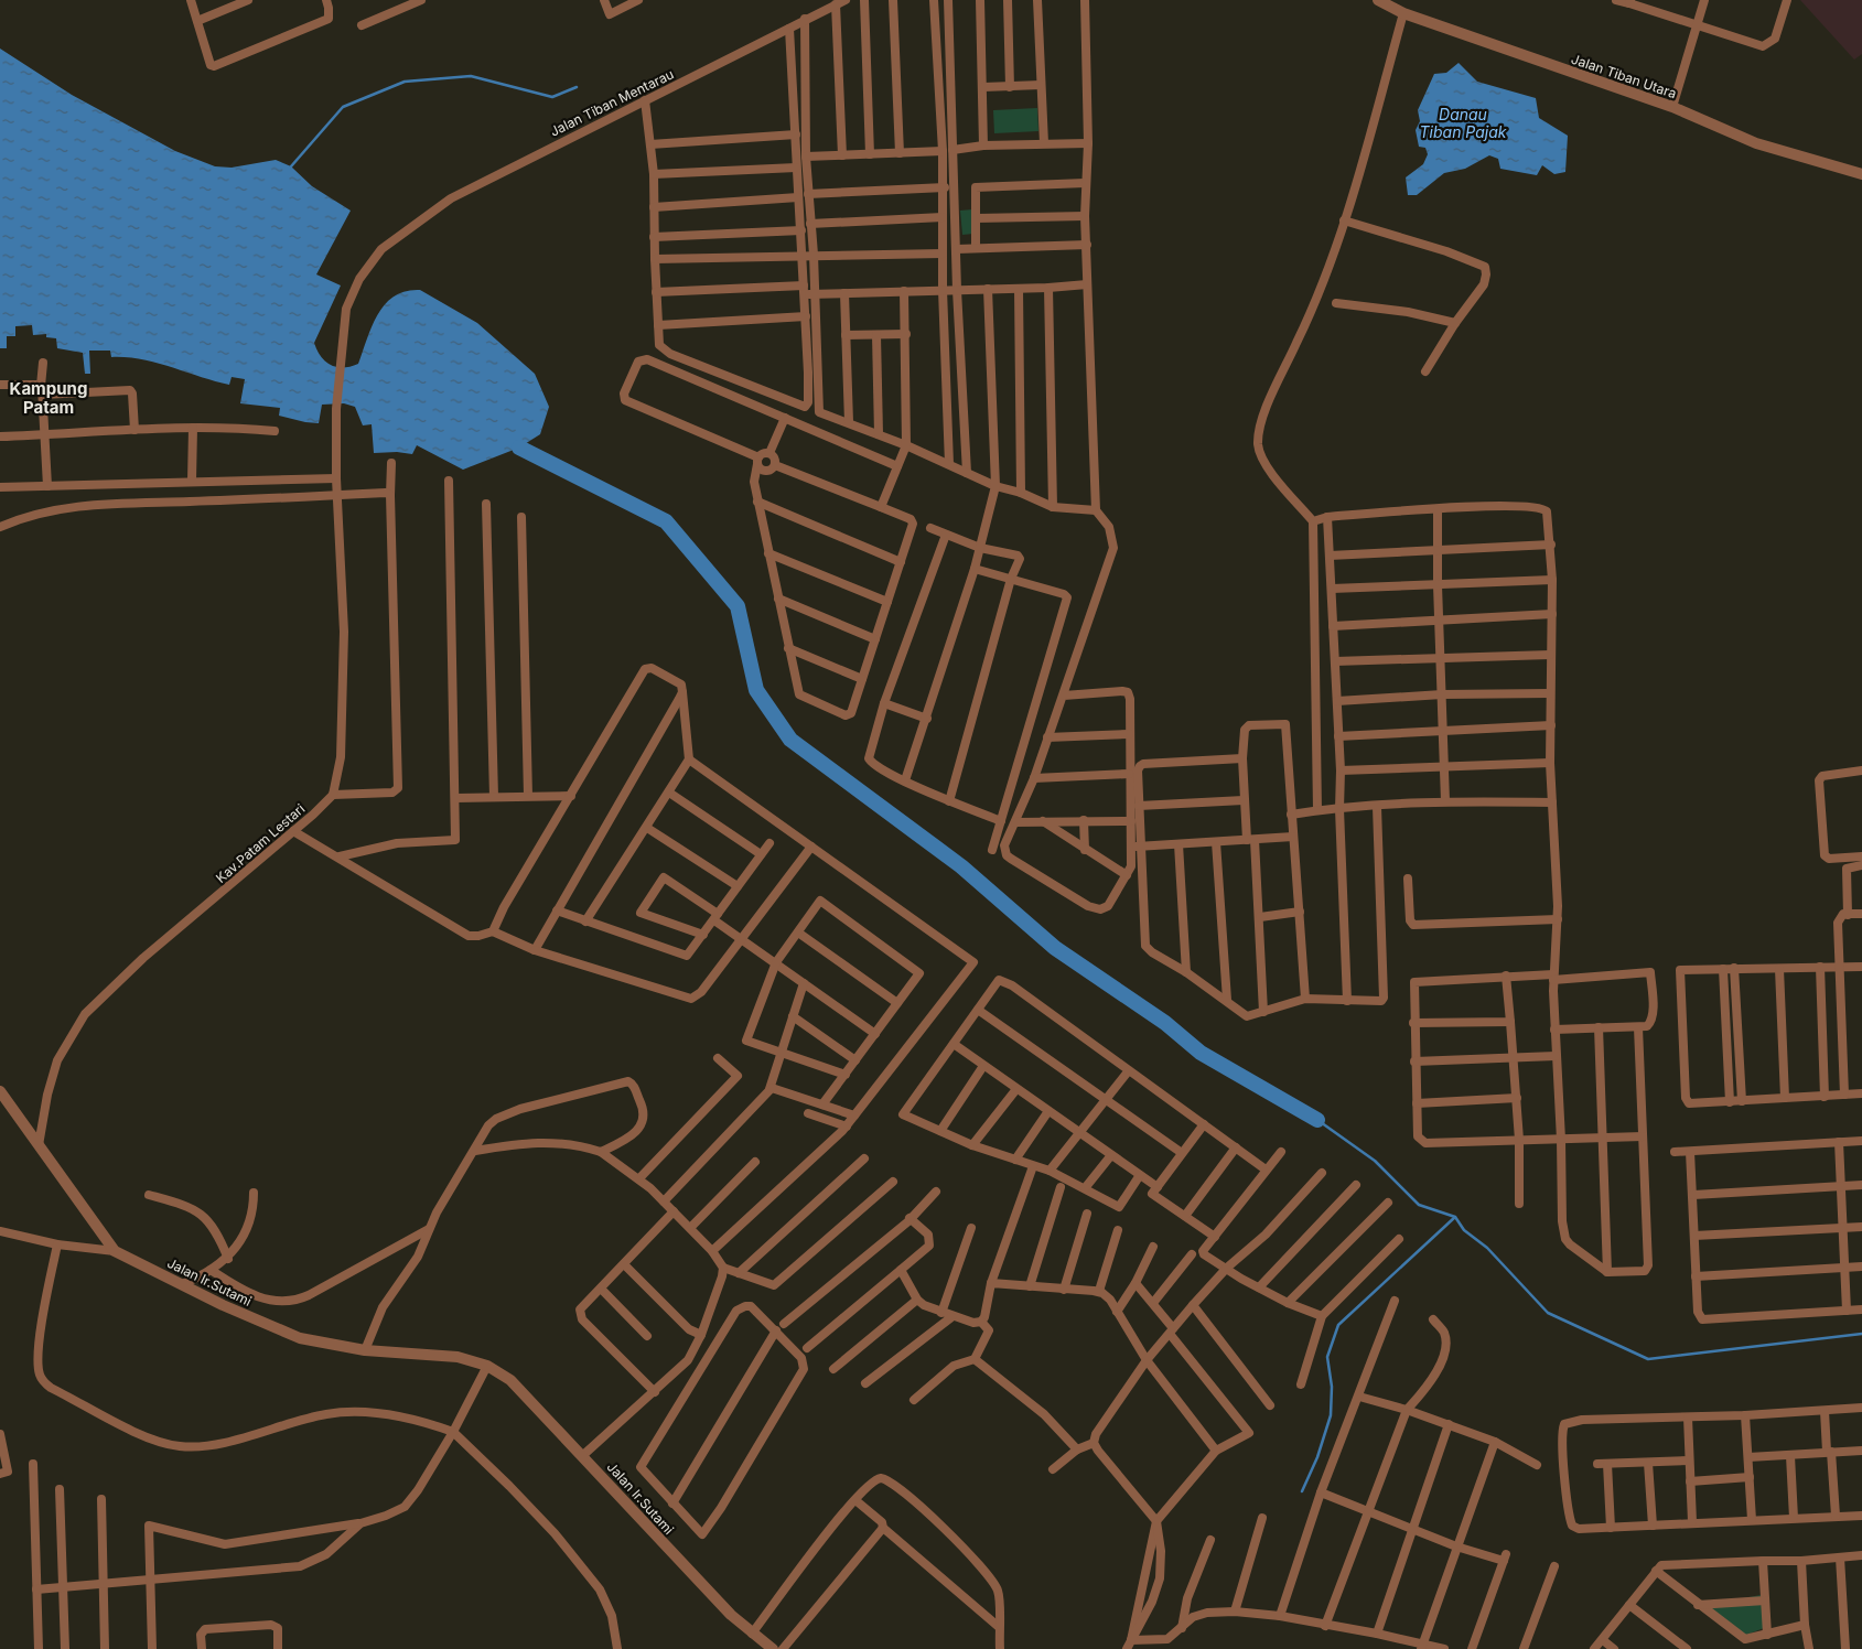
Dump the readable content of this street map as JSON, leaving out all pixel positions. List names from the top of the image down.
{
  "streets": {
    "street": [
      "Jalan Tiban Utara",
      "Jalan Tiban Mentarau",
      "Kav.Patam Lestari",
      "Jalan Ir.Sutami"
    ]
  },
  "crossings": [
    ["Kav.Patam Lestari", "Jalan Ir.Sutami"]
  ],
  "districts": ["Kampung Patam"],
  "water": ["Danau Tiban Pajak"]
}
